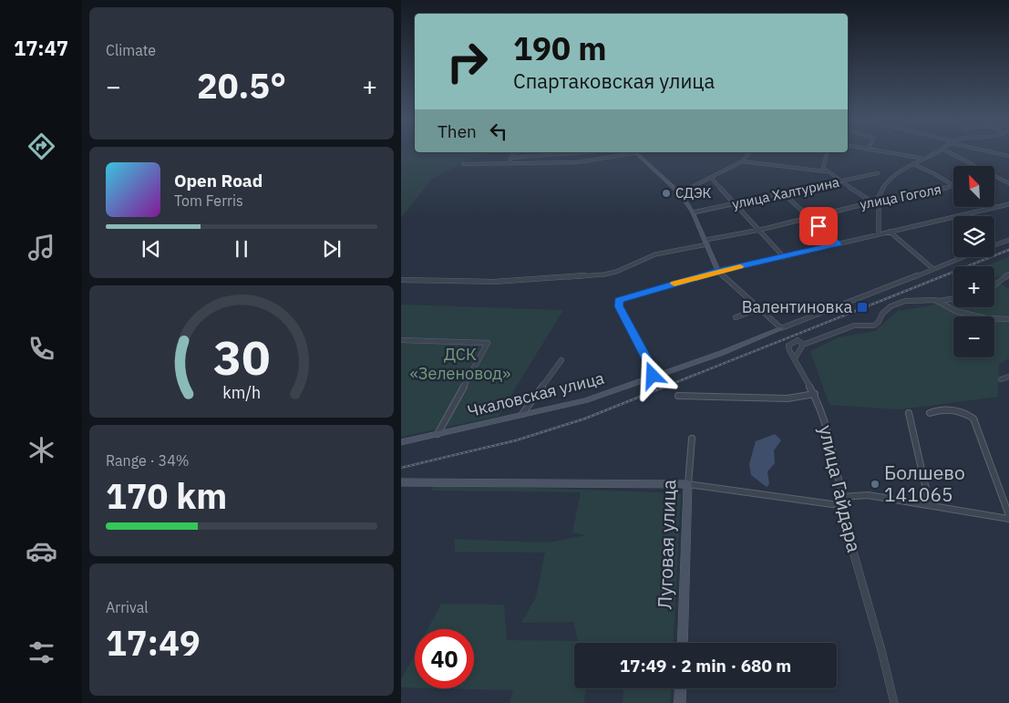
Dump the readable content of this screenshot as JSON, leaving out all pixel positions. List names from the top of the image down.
{
  "streets": {
    "street": [
      "улица Халтурина",
      "улица Гоголя",
      "Чкаловская улица",
      "улица Гайдара",
      "Луговая улица"
    ]
  },
  "parks": ["ДСК «Зеленовод»"],
  "places": {
    "other": ["СДЭК", "Болшево 141065"],
    "transit": ["Валентиновка"]
  },
  "north": "top left",
  "page": {
    "tabs": "17:47",
    "tile": [
      "Climate",
      ["Range · 34%", "170 km"],
      ["Arrival", "17:49"]
    ],
    "turn": ["190 m", "Спартаковская улица"],
    "heat": ["−", "20.5°", "+"],
    "then": "Then",
    "song": ["Open Road", "Tom Ferris"],
    "map_buttons": ["+", "−"],
    "limit": "40",
    "trip": "17:49 · 2 min · 680 m",
    "gauge": ["30", "km/h"]
  }
}
